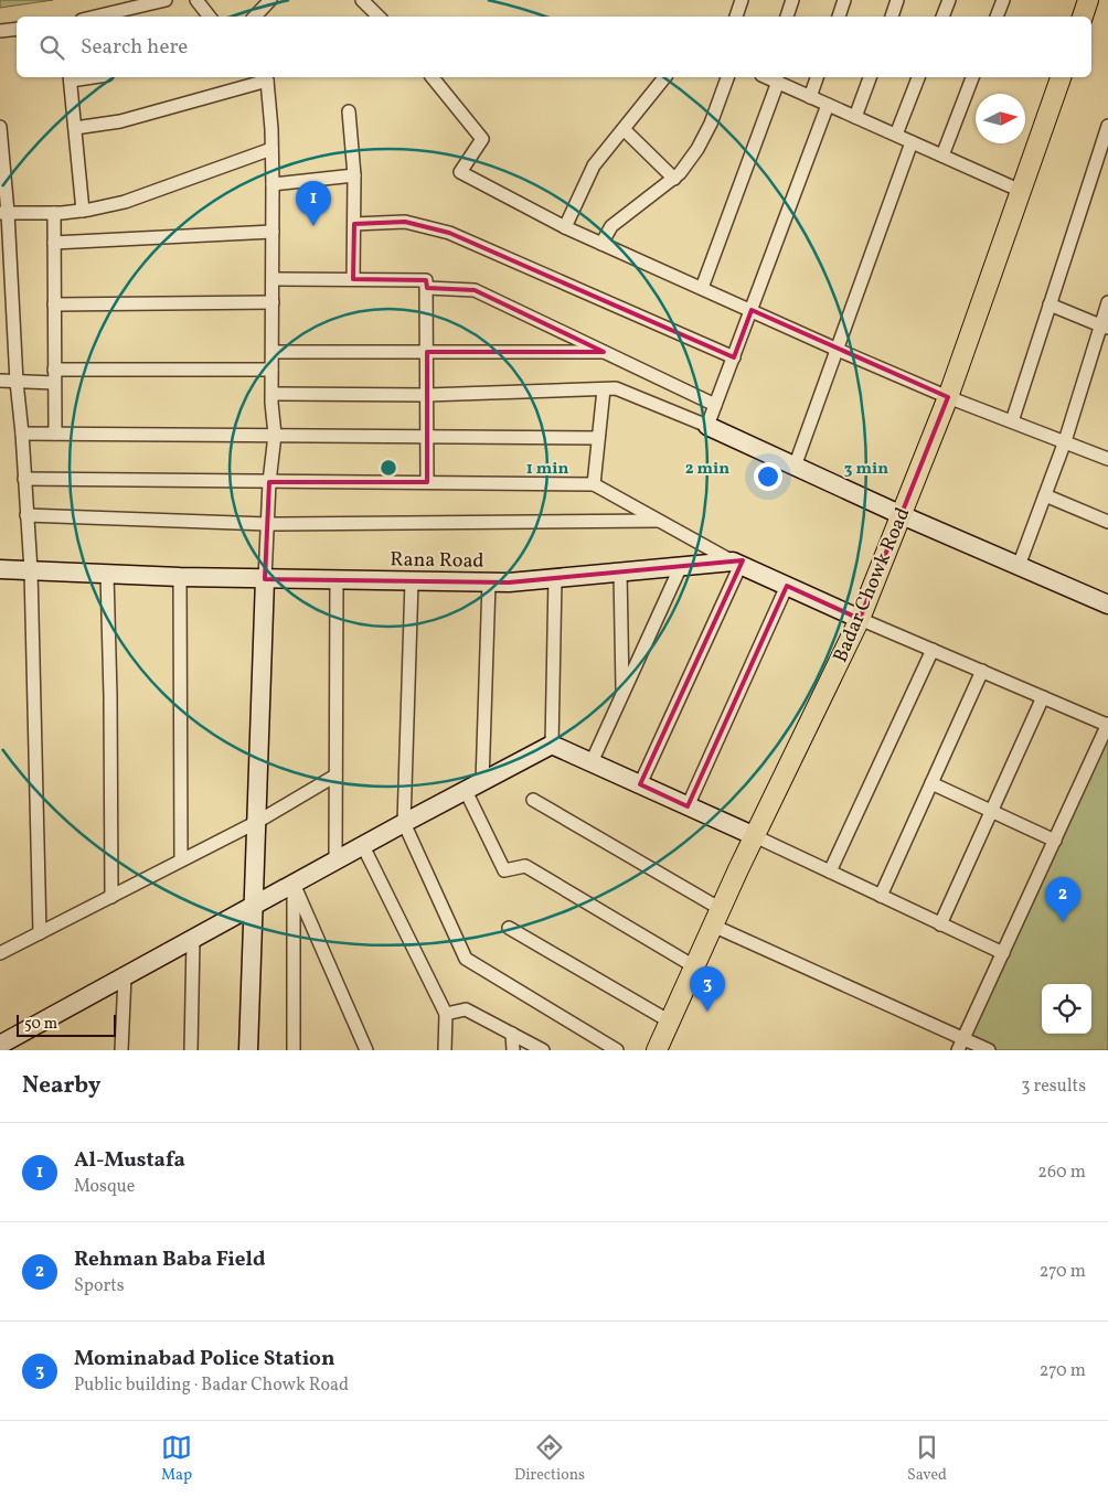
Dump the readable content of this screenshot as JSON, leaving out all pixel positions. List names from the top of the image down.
{
  "streets": {
    "main road": ["Badar Chowk Road"],
    "street": ["Rana Road"]
  },
  "crossings": [
    ["Rana Road", "Badar Chowk Road"]
  ],
  "scale_bar": "50 m",
  "north": "right",
  "page": {
    "search": "Search here",
    "pins": ["1", "2", "3"],
    "scale": "50 m",
    "heading": ["Nearby", "3 results"],
    "list": [
      {
        "mark": "1",
        "name": "Al-Mustafa",
        "note": "Mosque",
        "value": "260 m"
      },
      {
        "mark": "2",
        "name": "Rehman Baba Field",
        "note": "Sports",
        "value": "270 m"
      },
      {
        "mark": "3",
        "name": "Mominabad Police Station",
        "note": "Public building · Badar Chowk Road",
        "value": "270 m"
      }
    ],
    "nav": ["Map", "Directions", "Saved"]
  },
  "rings": ["1 min", "2 min", "3 min"]
}
